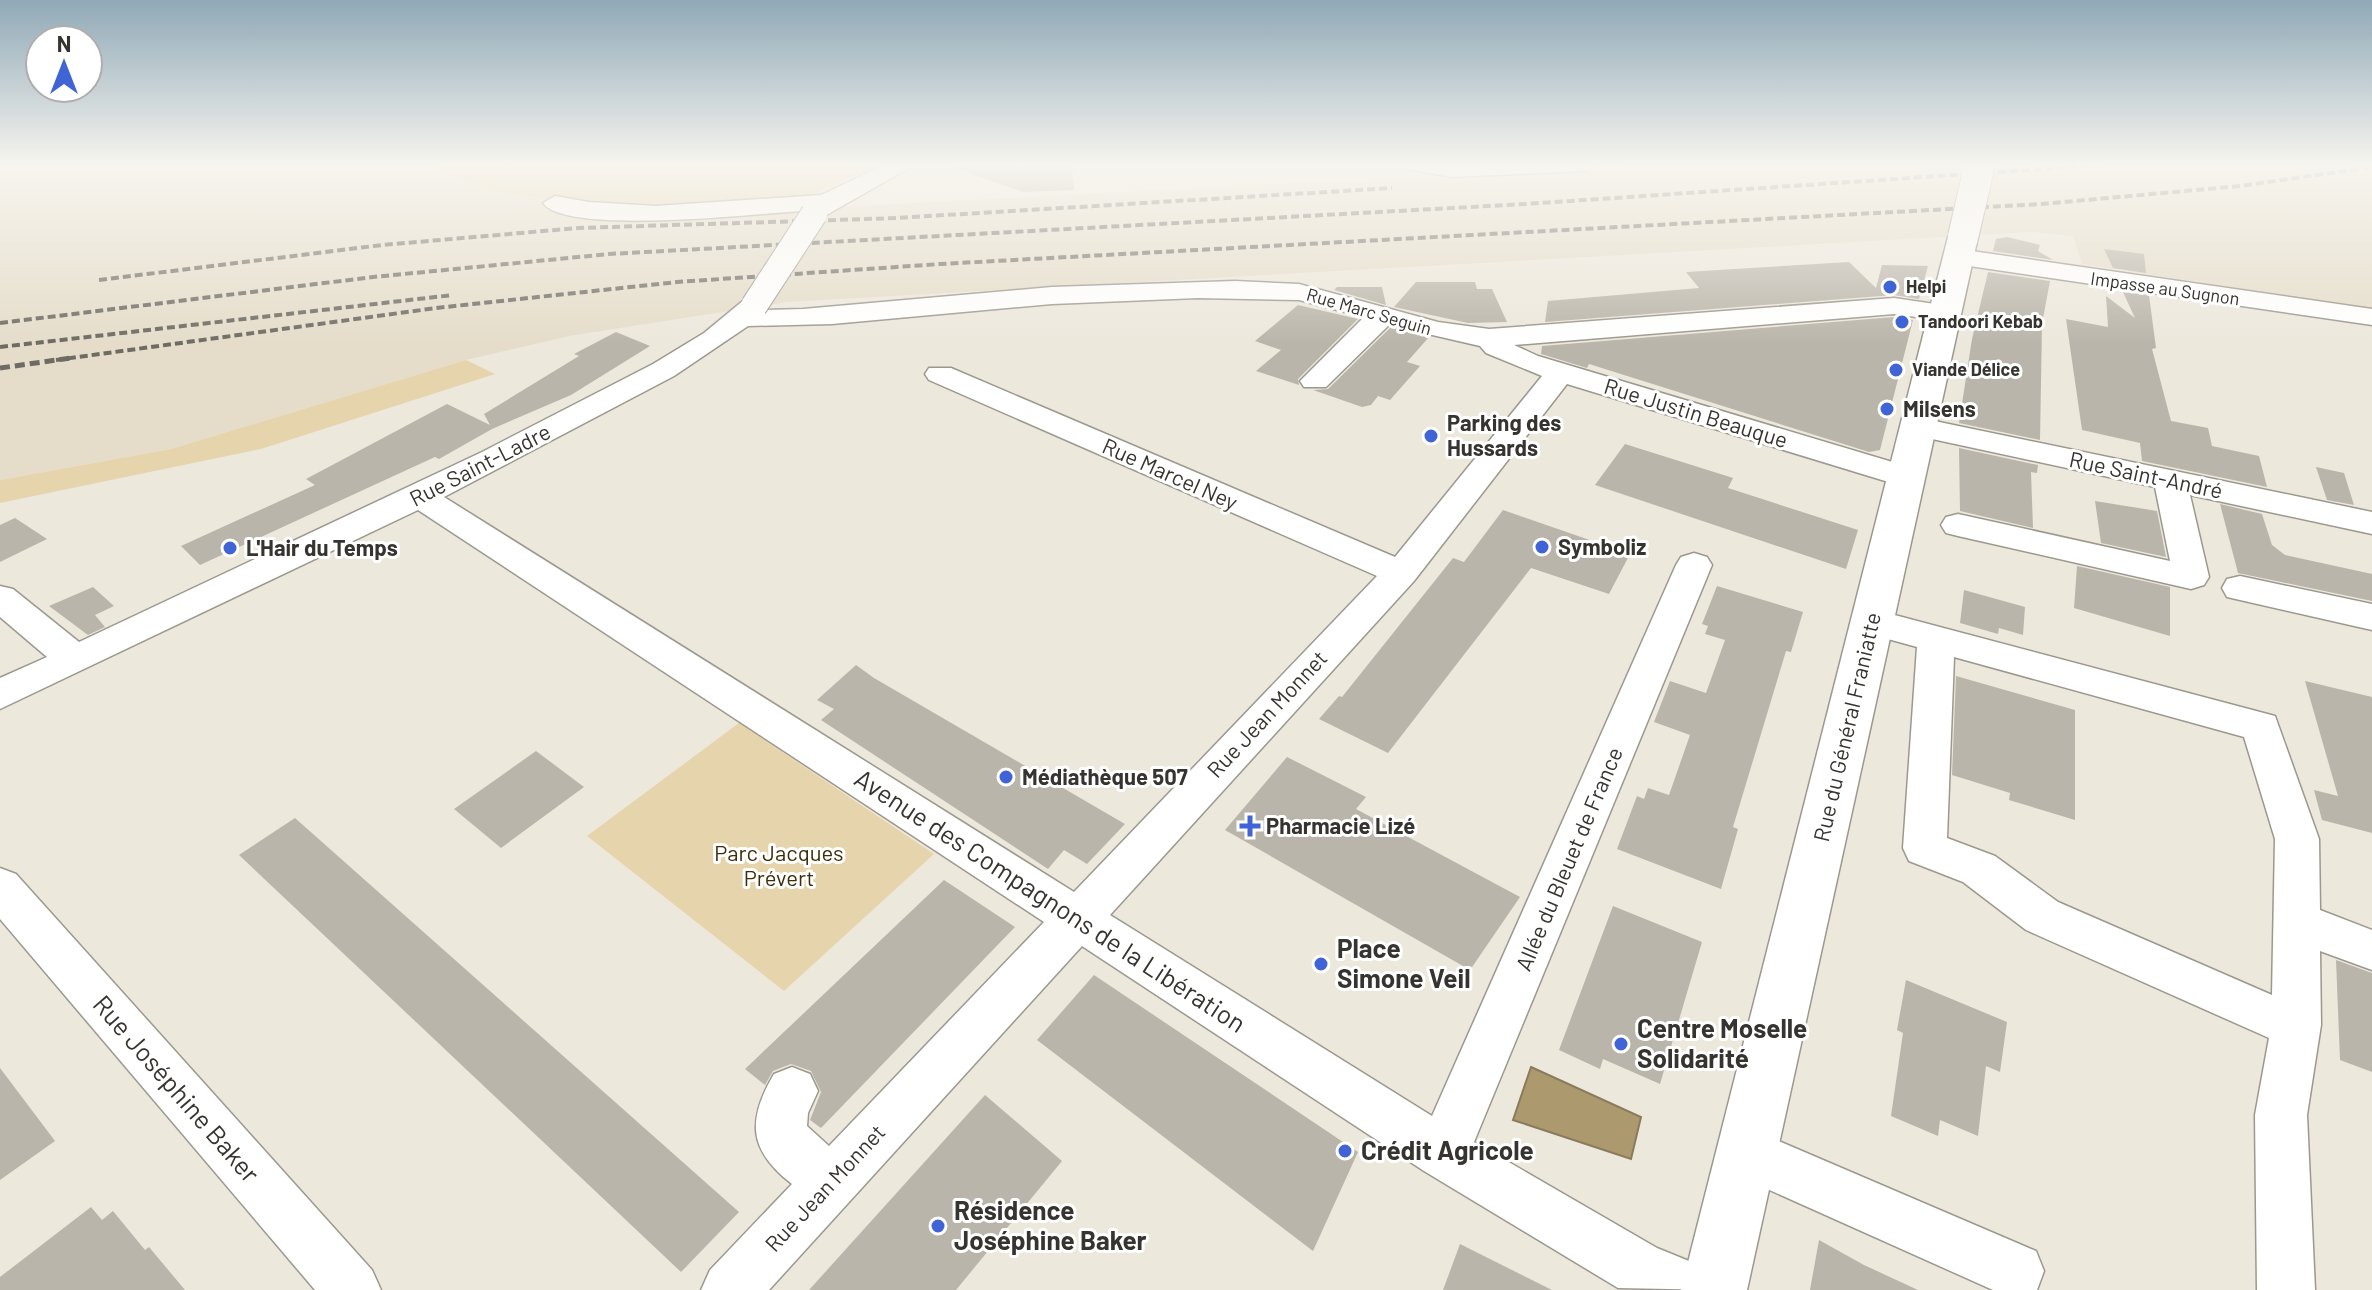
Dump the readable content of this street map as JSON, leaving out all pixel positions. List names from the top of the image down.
{
  "streets": {
    "main road": ["Rue du Général Franiatte"],
    "street": [
      "Impasse au Sugnon",
      "Rue Marc Seguin",
      "Rue Justin Beauque",
      "Rue Saint-Ladre",
      "Rue Marcel Ney",
      "Rue Saint-André",
      "Rue Jean Monnet",
      "Allée du Bleuet de France",
      "Avenue des Compagnons de la Libération",
      "Rue Joséphine Baker"
    ]
  },
  "crossings": [
    ["Impasse au Sugnon", "Rue du Général Franiatte"],
    ["Rue Marc Seguin", "Rue Justin Beauque"],
    ["Rue Marc Seguin", "Rue Saint-Ladre"],
    ["Rue Marc Seguin", "Rue du Général Franiatte"],
    ["Rue Justin Beauque", "Rue Jean Monnet"],
    ["Rue Justin Beauque", "Rue du Général Franiatte"],
    ["Rue Saint-Ladre", "Avenue des Compagnons de la Libération"],
    ["Rue Marcel Ney", "Rue Jean Monnet"],
    ["Rue Saint-André", "Rue du Général Franiatte"],
    ["Rue Jean Monnet", "Avenue des Compagnons de la Libération"],
    ["Allée du Bleuet de France", "Avenue des Compagnons de la Libération"]
  ],
  "parks": ["Parc Jacques Prévert"],
  "places": {
    "other": [
      "Helpi",
      "Tandoori Kebab",
      "Viande Délice",
      "Milsens",
      "Parking des Hussards",
      "Symboliz",
      "L'Hair du Temps",
      "Médiathèque 507",
      "Place Simone Veil",
      "Centre Moselle Solidarité",
      "Crédit Agricole",
      "Résidence Joséphine Baker"
    ],
    "health": ["Pharmacie Lizé"]
  },
  "north": "top"
}
